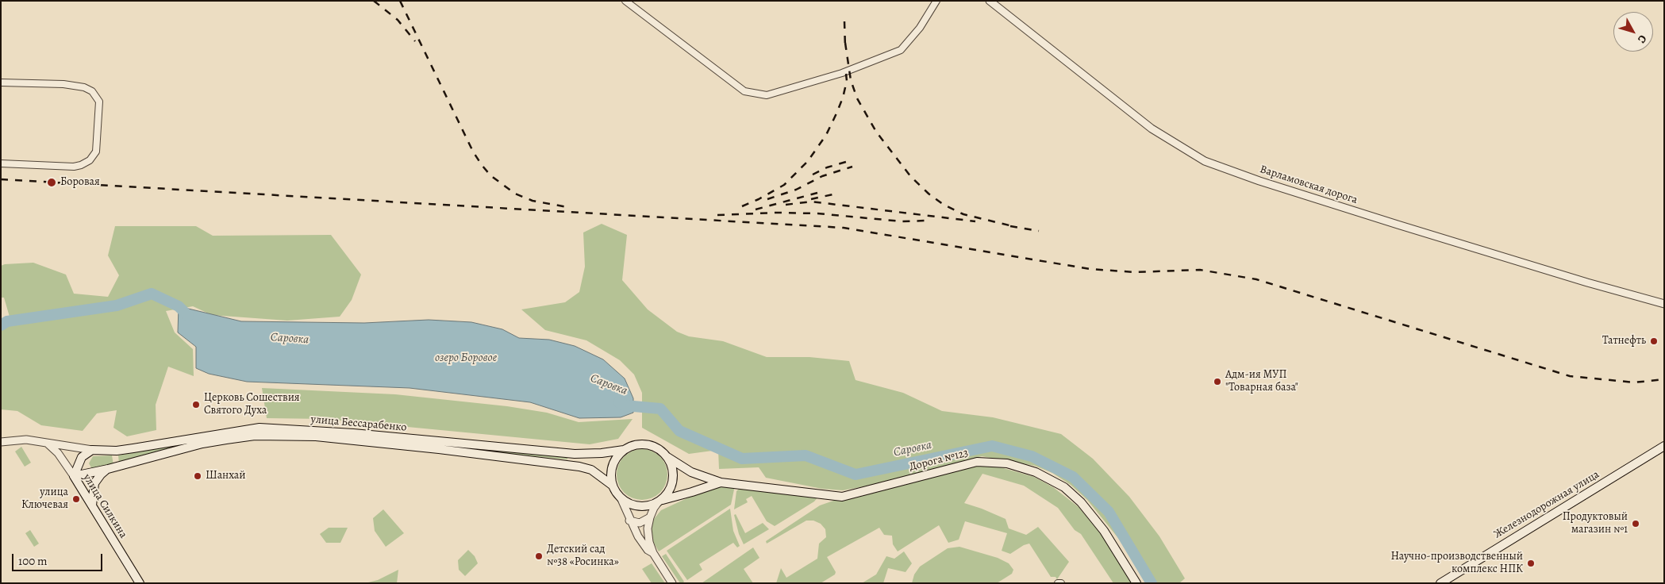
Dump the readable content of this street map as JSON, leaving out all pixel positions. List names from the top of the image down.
{
  "streets": {
    "main road": [
      "улица Бессарабенко",
      "Дорога №123",
      "Железнодорожная улица",
      "улица Силкина"
    ],
    "street": ["Варламовская дорога"]
  },
  "crossings": [
    ["улица Бессарабенко", "Дорога №123"],
    ["улица Бессарабенко", "улица Силкина"]
  ],
  "water": ["Саровка", "озеро Боровое"],
  "places": [
    "Боровая",
    "Татнефть",
    "Адм-ия МУП \"Товарная база\"",
    "Церковь Сошествия Святого Духа",
    "Шанхай",
    "улица Ключевая",
    "Продуктовый магазин №1",
    "Детский сад №38 «Росинка»",
    "Научно-производственный комплекс НПК"
  ],
  "scale_bar": "100 m",
  "north": "bottom right"
}
